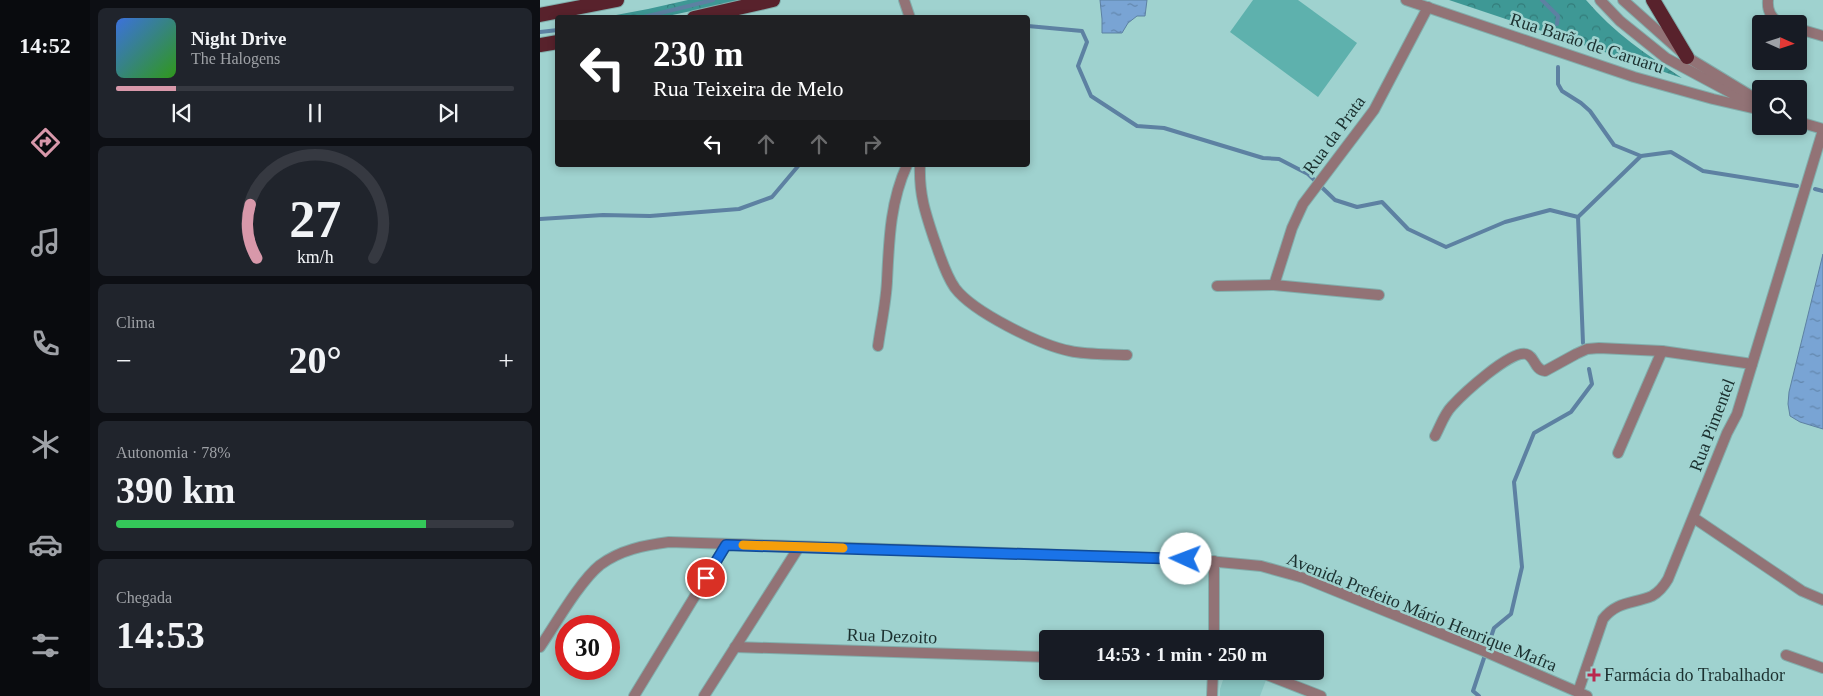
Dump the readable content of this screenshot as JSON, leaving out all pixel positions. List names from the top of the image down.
{
  "streets": {
    "street": [
      "Rua Barão de Caruaru",
      "Rua da Prata",
      "Rua Pimentel",
      "Avenida Prefeito Mário Henrique Mafra",
      "Rua Dezoito"
    ]
  },
  "crossings": [
    ["Rua Barão de Caruaru", "Rua da Prata"],
    ["Rua Pimentel", "Avenida Prefeito Mário Henrique Mafra"]
  ],
  "places": {
    "health": ["Farmácia do Trabalhador"]
  },
  "north": "right",
  "page": {
    "tabs": "14:52",
    "turn": ["230 m", "Rua Teixeira de Melo"],
    "song": ["Night Drive", "The Halogens"],
    "tile": [
      "Clima",
      ["Autonomia · 78%", "390 km"],
      ["Chegada", "14:53"]
    ],
    "heat": ["−", "20°", "+"],
    "limit": "30",
    "trip": "14:53 · 1 min · 250 m",
    "gauge": ["27", "km/h"]
  }
}
